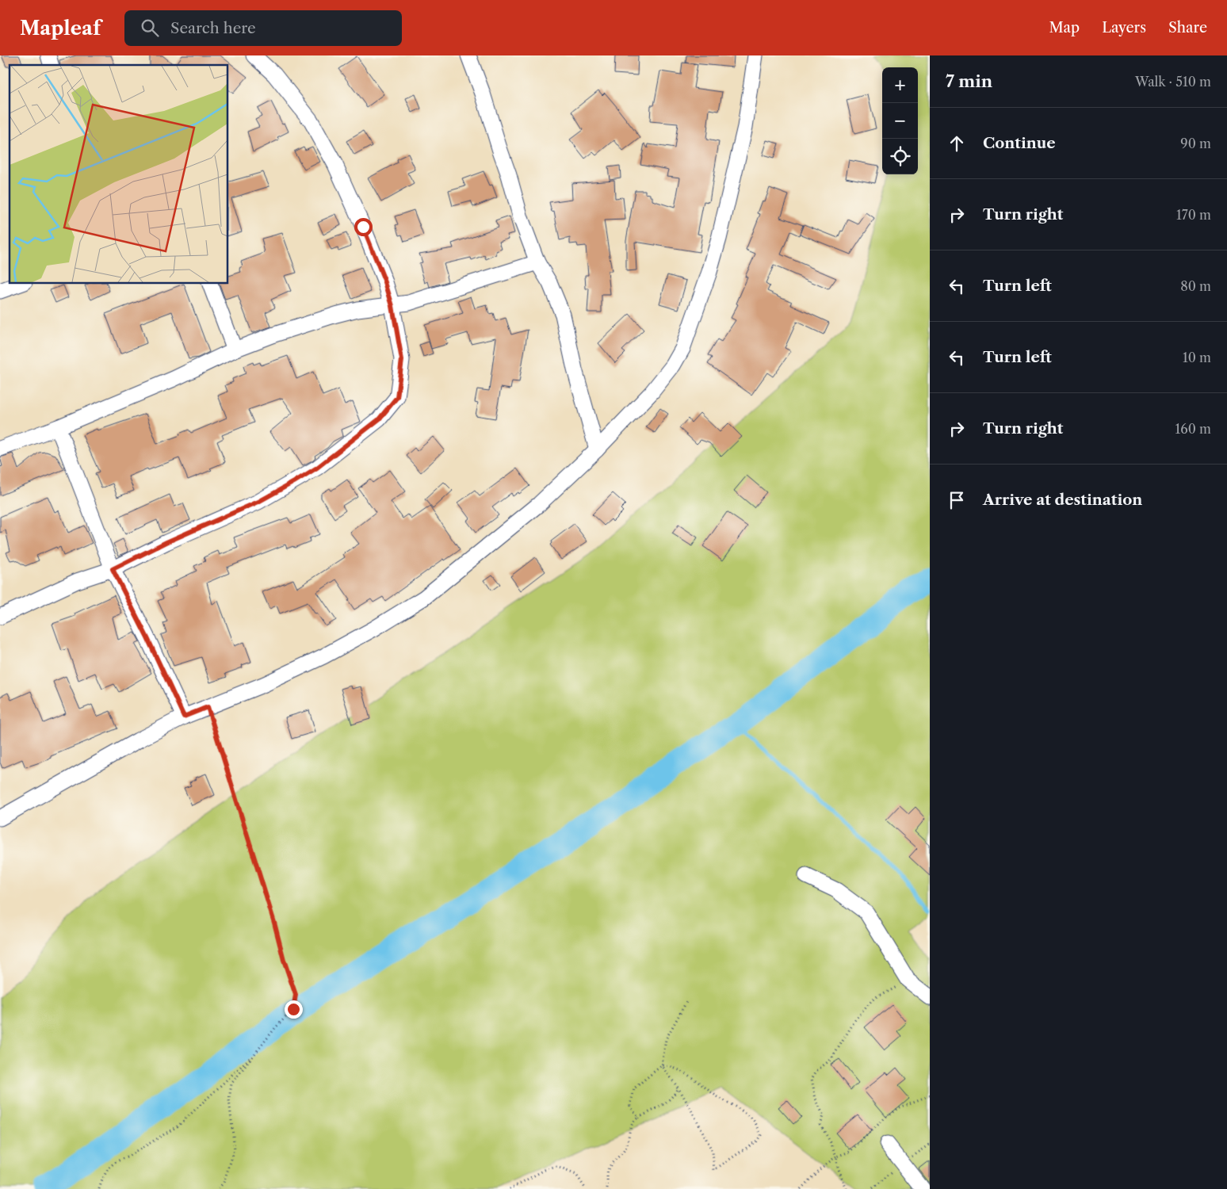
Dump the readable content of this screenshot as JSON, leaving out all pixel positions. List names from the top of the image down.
{
  "page": {
    "header": "Mapleaf",
    "search": "Search here",
    "nav": ["Map", "Layers", "Share"],
    "heading": ["7 min", "Walk · 510 m"],
    "map_buttons": ["+", "−"],
    "list": [
      ["Continue", "90 m"],
      ["Turn right", "170 m"],
      ["Turn left", "80 m"],
      ["Turn left", "10 m"],
      ["Turn right", "160 m"],
      "Arrive at destination"
    ]
  }
}
